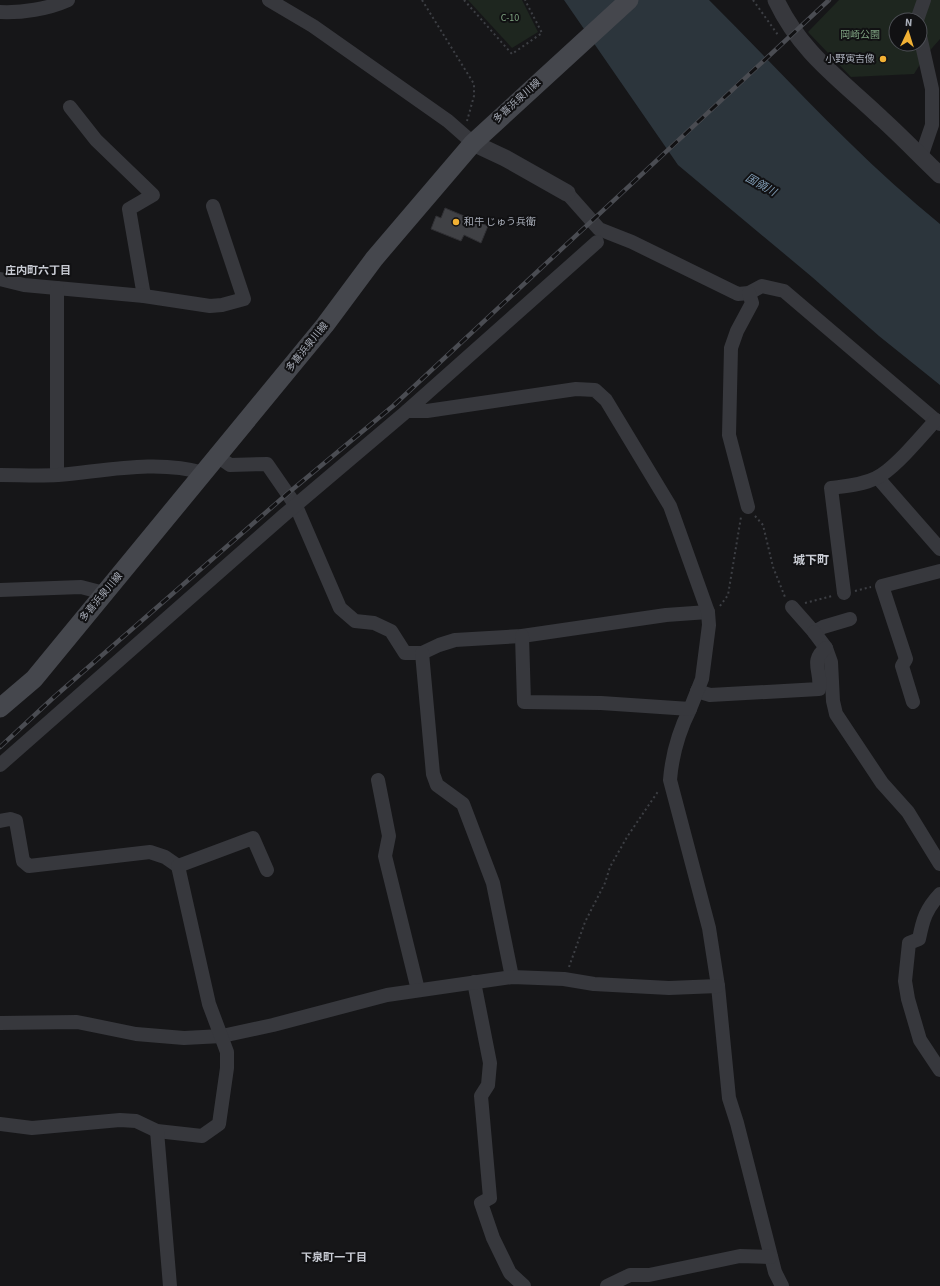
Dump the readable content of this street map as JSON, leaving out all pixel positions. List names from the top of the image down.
{
  "streets": {
    "main road": ["多喜浜泉川線"]
  },
  "districts": ["庄内町六丁目", "城下町", "下泉町一丁目"],
  "water": ["国領川"],
  "parks": ["C-10", "岡崎公園"],
  "places": ["小野寅吉像", "和牛 じゅう兵衛"],
  "north": "top"
}
